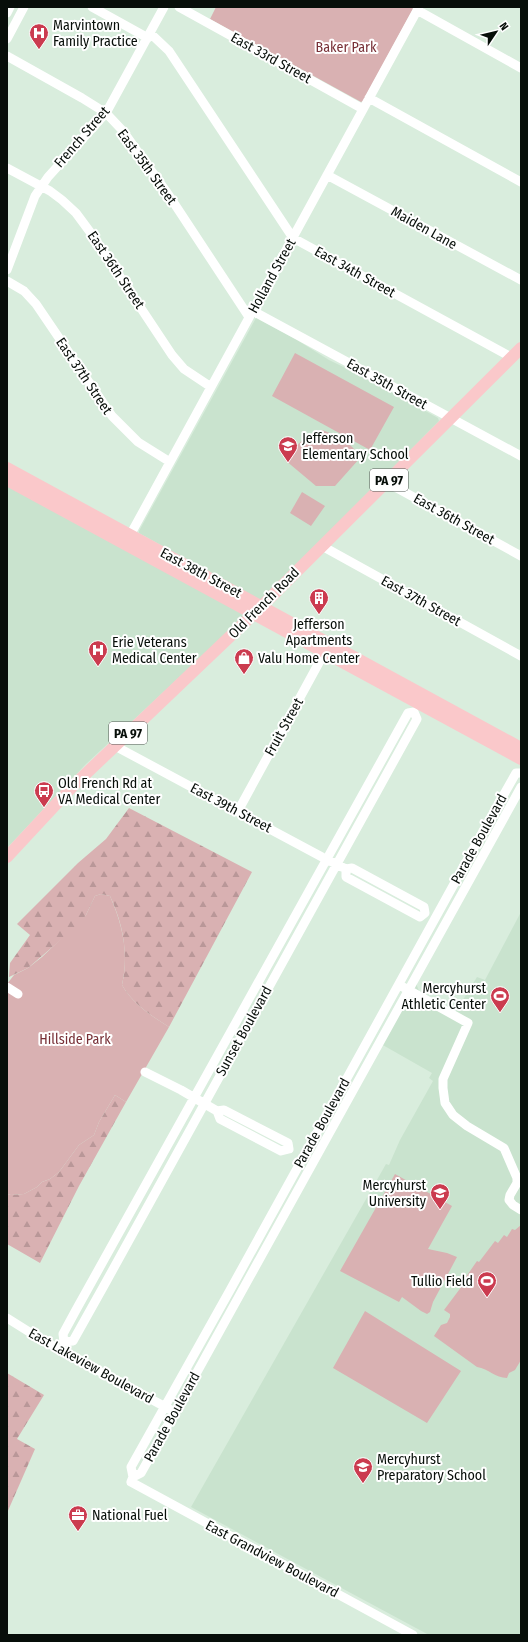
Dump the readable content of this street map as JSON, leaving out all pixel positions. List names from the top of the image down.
{
  "streets": {
    "main road": ["PA 97", "East 38th Street", "Old French Road"],
    "street": [
      "East 33rd Street",
      "French Street",
      "East 35th Street",
      "Maiden Lane",
      "East 36th Street",
      "East 34th Street",
      "Holland Street",
      "East 37th Street",
      "Fruit Street",
      "East 39th Street",
      "Parade Boulevard",
      "Sunset Boulevard",
      "East Lakeview Boulevard",
      "East Grandview Boulevard"
    ]
  },
  "crossings": [
    ["East 33rd Street", "Holland Street"],
    ["French Street", "East 35th Street"],
    ["French Street", "East 36th Street"],
    ["French Street", "East 34th Street"],
    ["East 35th Street", "Holland Street"],
    ["East 35th Street", "Old French Road"],
    ["Maiden Lane", "Holland Street"],
    ["East 36th Street", "Holland Street"],
    ["East 36th Street", "Old French Road"],
    ["East 34th Street", "Holland Street"],
    ["East 34th Street", "Old French Road"],
    ["Holland Street", "East 37th Street"],
    ["Holland Street", "East 38th Street"],
    ["East 37th Street", "Old French Road"],
    ["East 38th Street", "Old French Road"],
    ["East 38th Street", "Fruit Street"],
    ["East 38th Street", "Sunset Boulevard"],
    ["Old French Road", "East 39th Street"],
    ["Fruit Street", "East 39th Street"],
    ["East 39th Street", "Parade Boulevard"],
    ["East 39th Street", "Sunset Boulevard"],
    ["Parade Boulevard", "East Lakeview Boulevard"],
    ["Parade Boulevard", "East Grandview Boulevard"],
    ["Sunset Boulevard", "East Lakeview Boulevard"]
  ],
  "parks": ["Baker Park", "Hillside Park"],
  "places": {
    "hospital": ["Marvintown Family Practice", "Erie Veterans Medical Center"],
    "school or university": ["Jefferson Elementary School", "Mercyhurst University", "Mercyhurst Preparatory School"],
    "building": ["Jefferson Apartments"],
    "shop": ["Valu Home Center"],
    "bus stop": ["Old French Rd at VA Medical Center"],
    "sports": ["Mercyhurst Athletic Center", "Tullio Field"],
    "office": ["National Fuel"]
  },
  "north": "top right"
}
